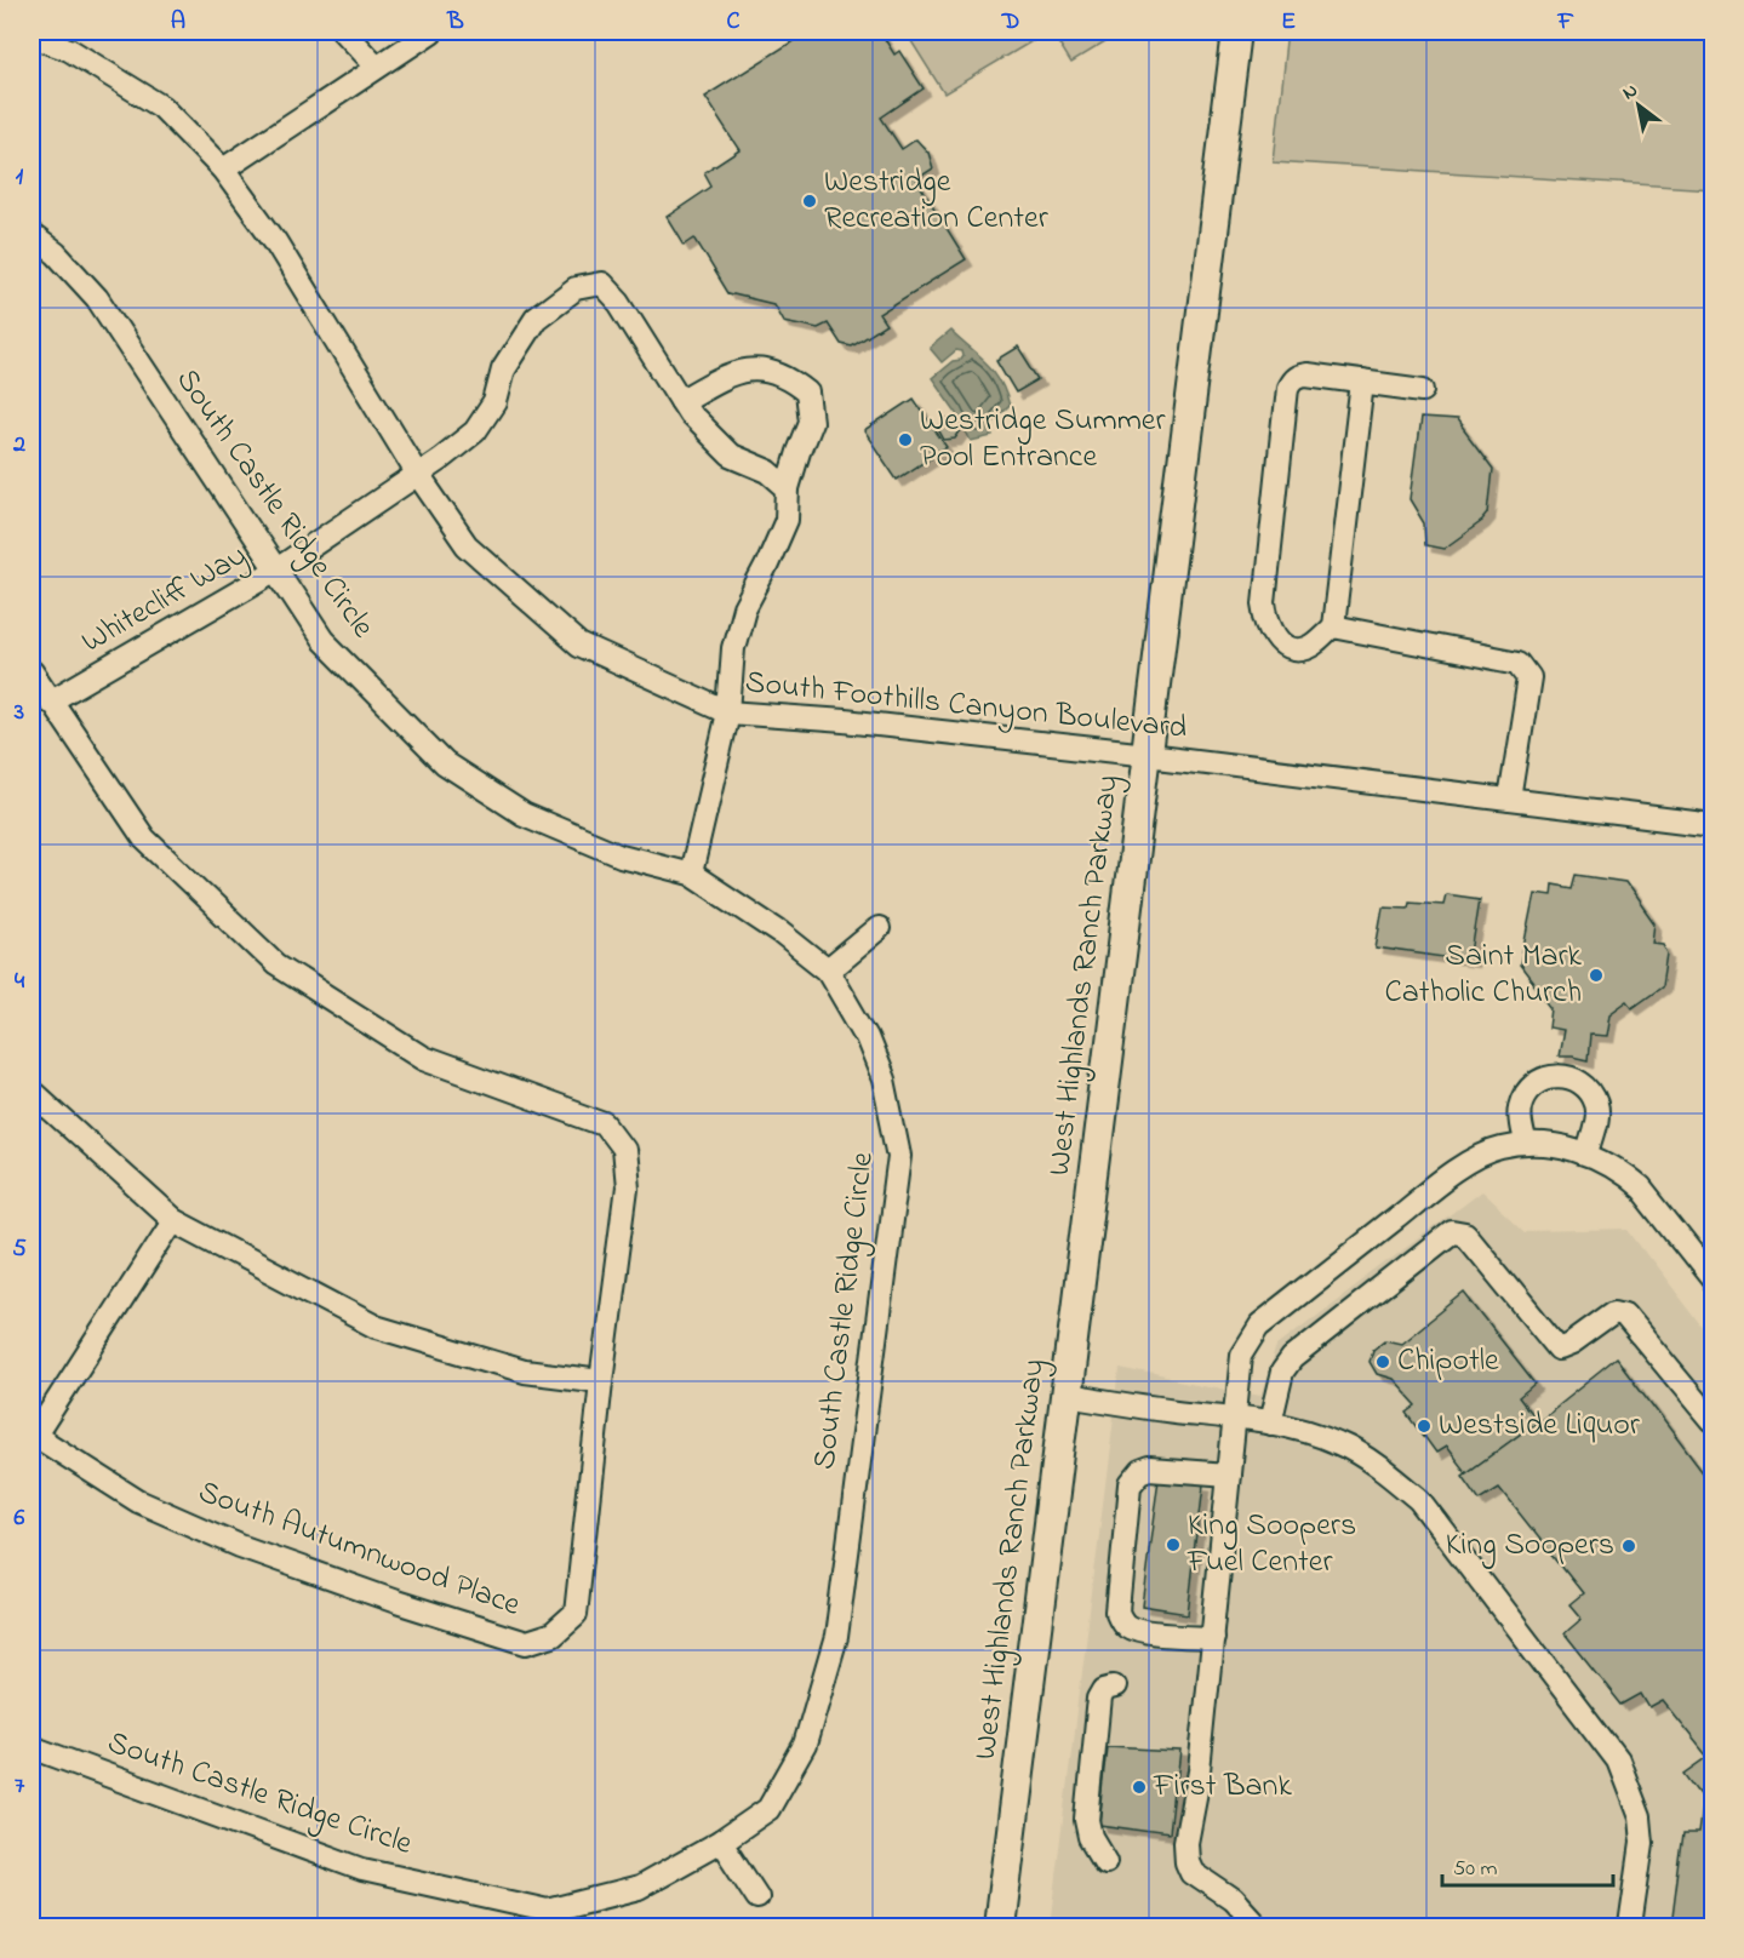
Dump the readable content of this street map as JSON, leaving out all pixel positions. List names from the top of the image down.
{
  "streets": {
    "main road": ["West Highlands Ranch Parkway"],
    "street": [
      "South Castle Ridge Circle",
      "Whitecliff Way",
      "South Foothills Canyon Boulevard",
      "South Autumnwood Place"
    ]
  },
  "crossings": [
    ["South Castle Ridge Circle", "Whitecliff Way"],
    ["Whitecliff Way", "South Foothills Canyon Boulevard"],
    ["South Foothills Canyon Boulevard", "West Highlands Ranch Parkway"]
  ],
  "places": [
    "Westridge Recreation Center",
    "Westridge Summer Pool Entrance",
    "Saint Mark Catholic Church",
    "Chipotle",
    "Westside Liquor",
    "King Soopers Fuel Center",
    "King Soopers",
    "First Bank"
  ],
  "scale_bar": "50 m",
  "north": "top left",
  "grid": {
    "columns": [
      "A",
      "B",
      "C",
      "D",
      "E",
      "F"
    ],
    "rows": [
      "1",
      "2",
      "3",
      "4",
      "5",
      "6",
      "7"
    ]
  }
}
